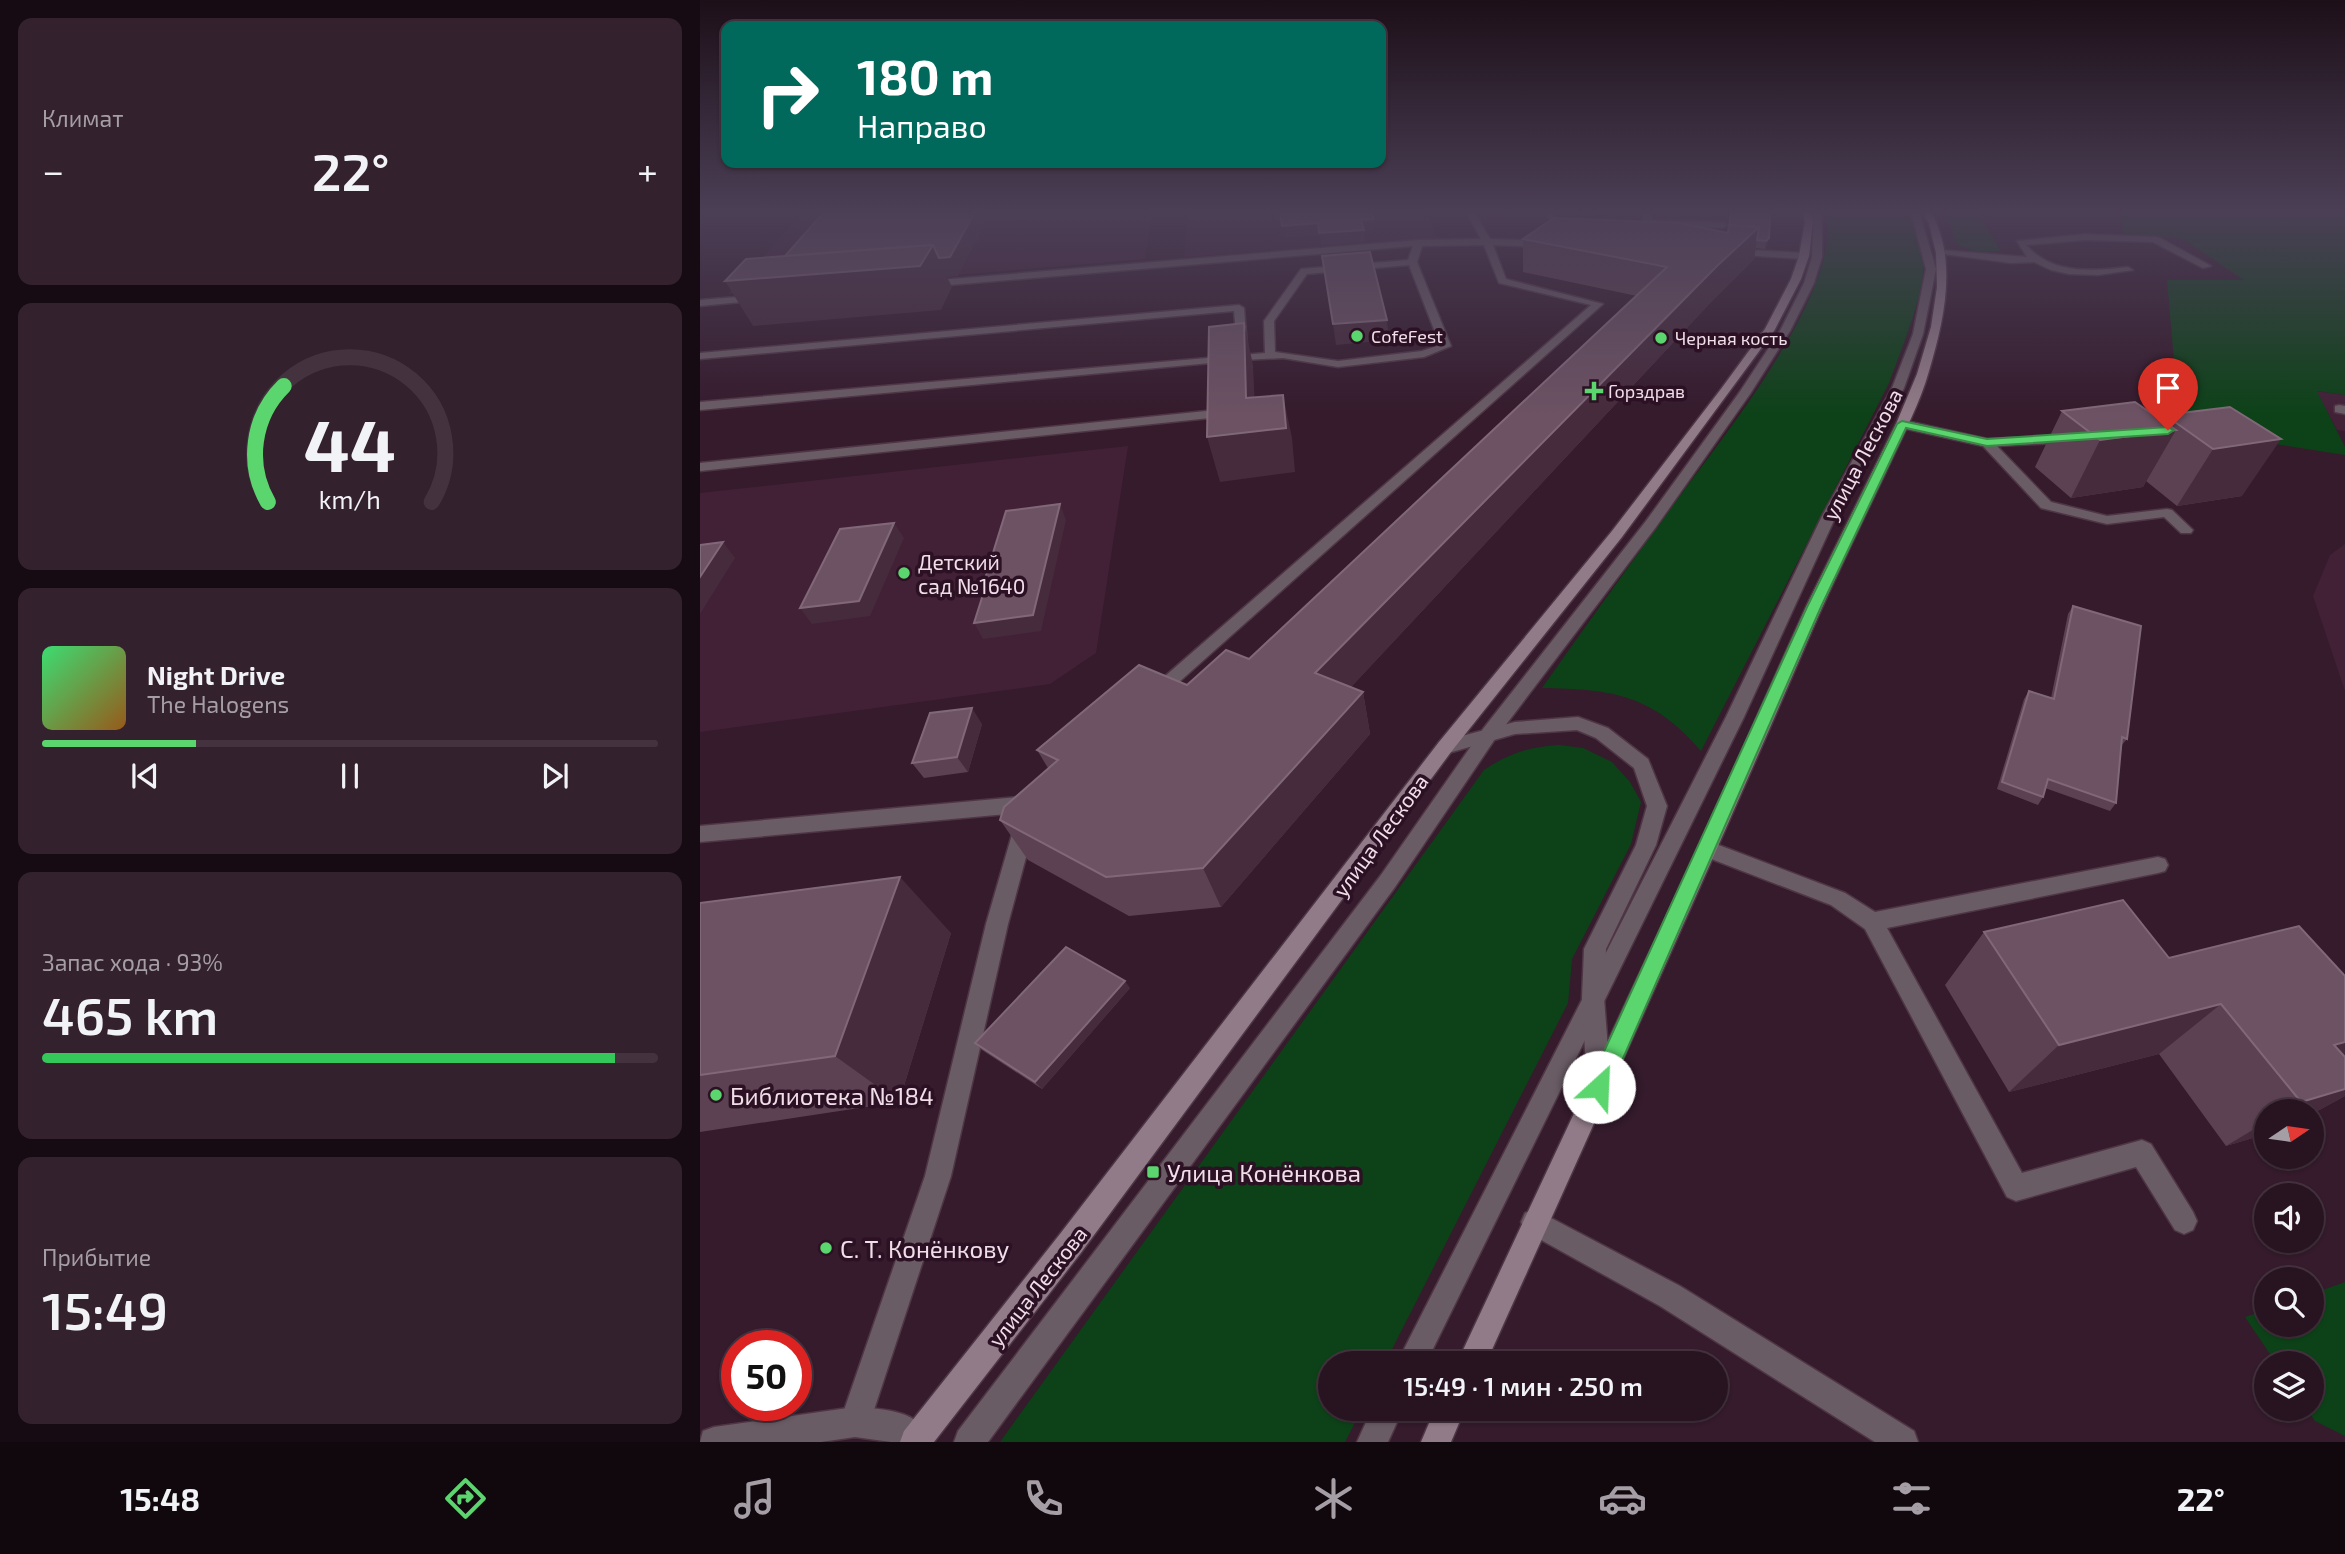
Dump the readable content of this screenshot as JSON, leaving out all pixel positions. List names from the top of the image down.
{
  "streets": {
    "main road": ["улица Лескова"]
  },
  "places": {
    "other": [
      "CofeFest",
      "Черная кость",
      "Детский сад №1640",
      "Библиотека №184",
      "С. Т. Конёнкову"
    ],
    "health": ["Горздрав"],
    "transit": ["Улица Конёнкова"]
  },
  "north": "right",
  "page": {
    "tile": [
      "Климат",
      ["Запас хода · 93%", "465 km"],
      ["Прибытие", "15:49"]
    ],
    "turn": ["180 m", "Направо"],
    "heat": ["−", "22°", "+"],
    "song": ["Night Drive", "The Halogens"],
    "limit": "50",
    "trip": "15:49 · 1 мин · 250 m",
    "tabs": ["15:48", "22°"],
    "gauge": ["44", "km/h"]
  }
}
